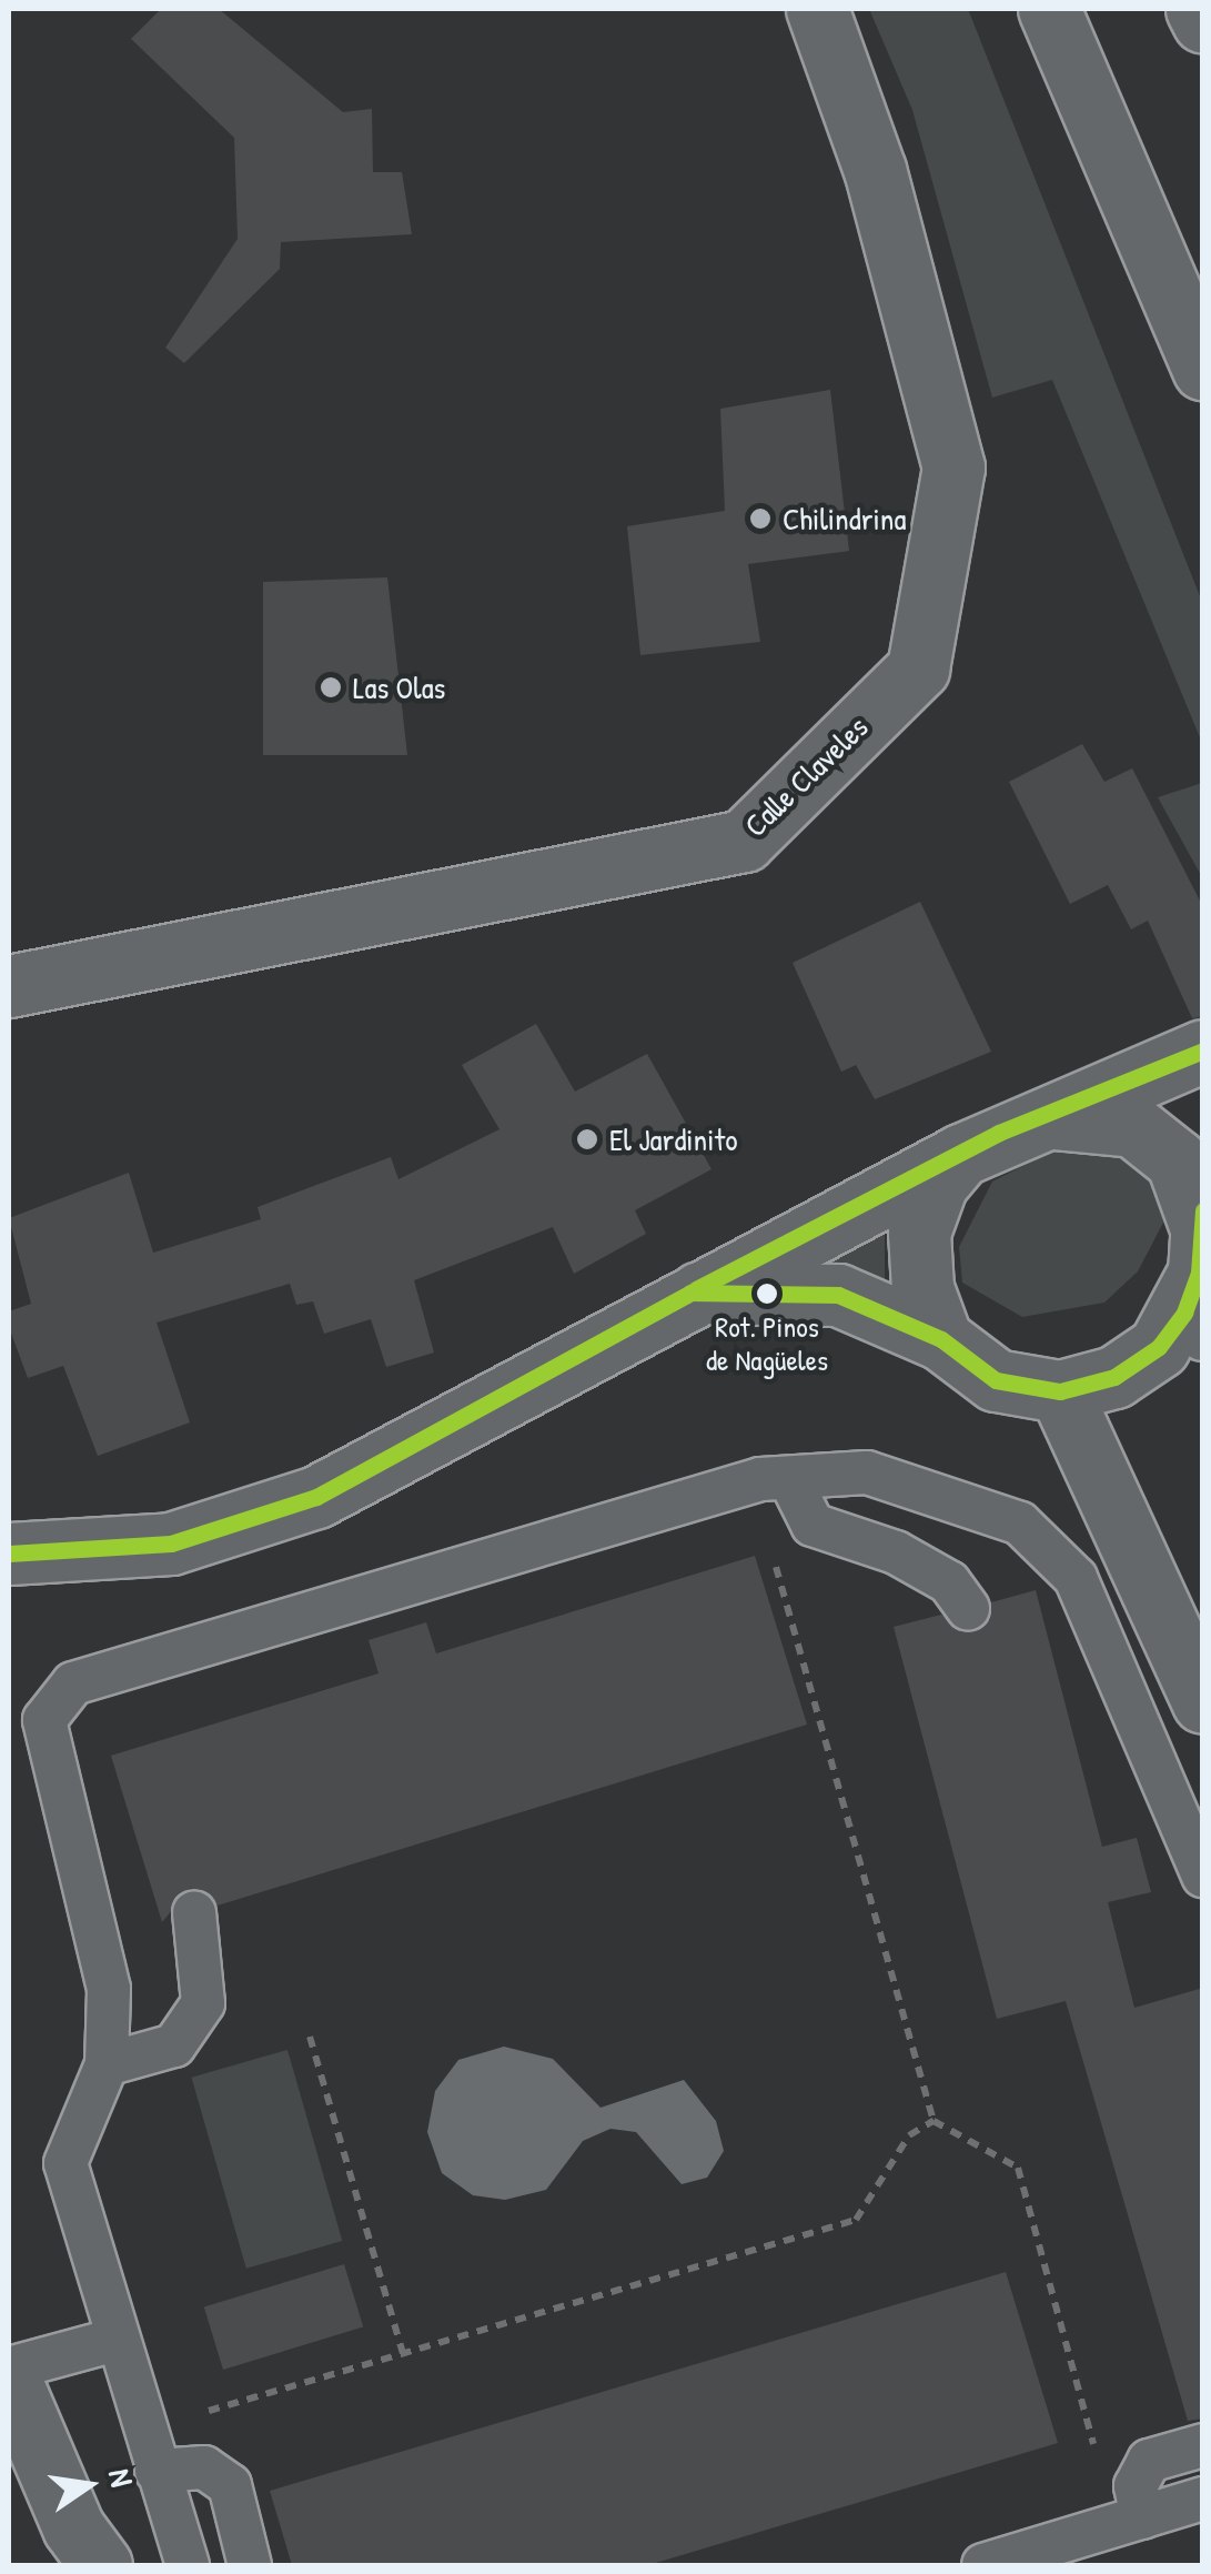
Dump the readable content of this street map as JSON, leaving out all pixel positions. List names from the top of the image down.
{
  "streets": {
    "main road": ["Calle Claveles"]
  },
  "places": [
    "Chilindrina",
    "Las Olas",
    "El Jardinito",
    "Rot. Pinos de Nagüeles"
  ],
  "north": "right"
}
